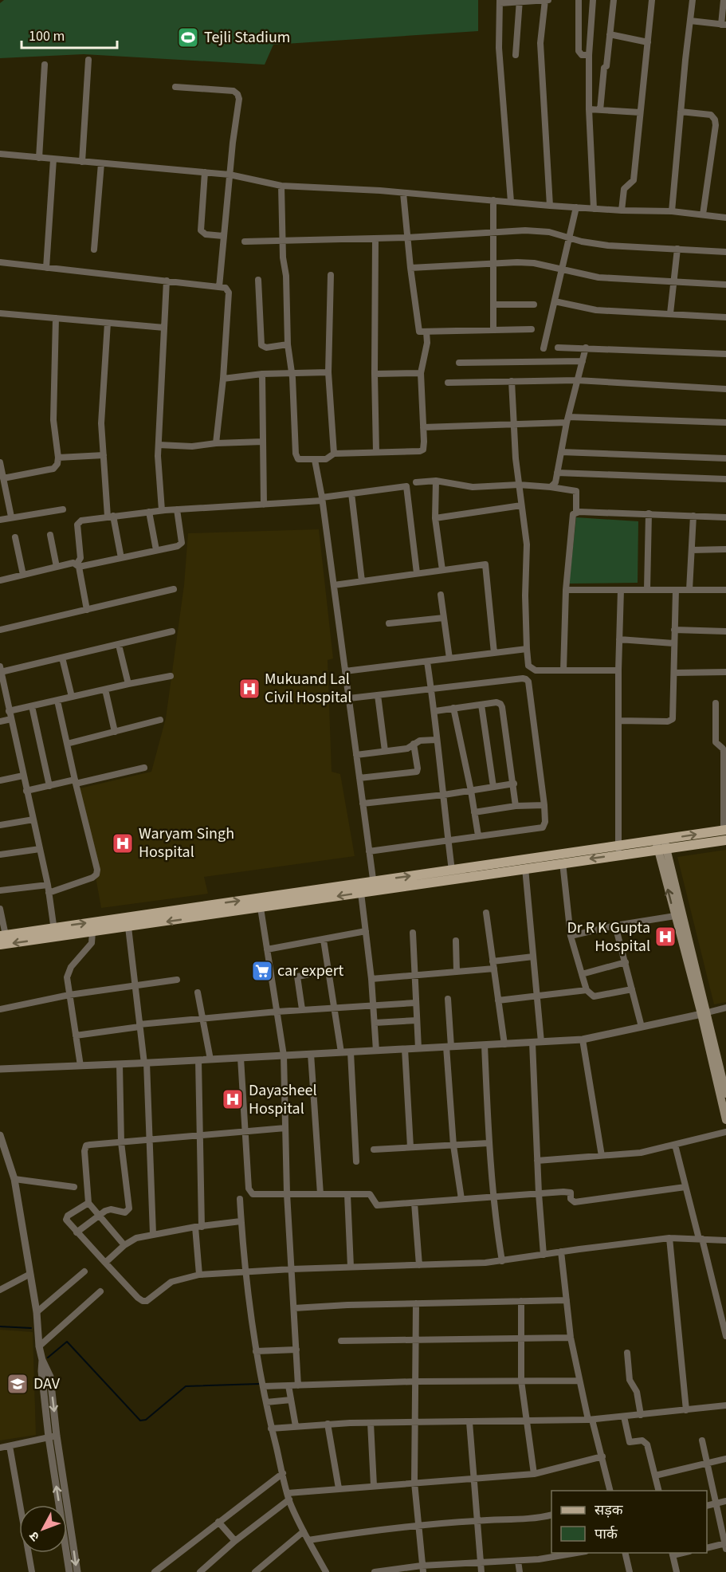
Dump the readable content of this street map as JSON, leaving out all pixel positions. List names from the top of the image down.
{
  "places": {
    "sports": ["Tejli Stadium"],
    "hospital": [
      "Mukuand Lal Civil Hospital",
      "Waryam Singh Hospital",
      "Dr R K Gupta Hospital",
      "Dayasheel Hospital"
    ],
    "supermarket": ["car expert"],
    "school or university": ["DAV"]
  },
  "legend": ["सड़क", "पार्क"],
  "scale_bar": "100 m",
  "north": "bottom left"
}
